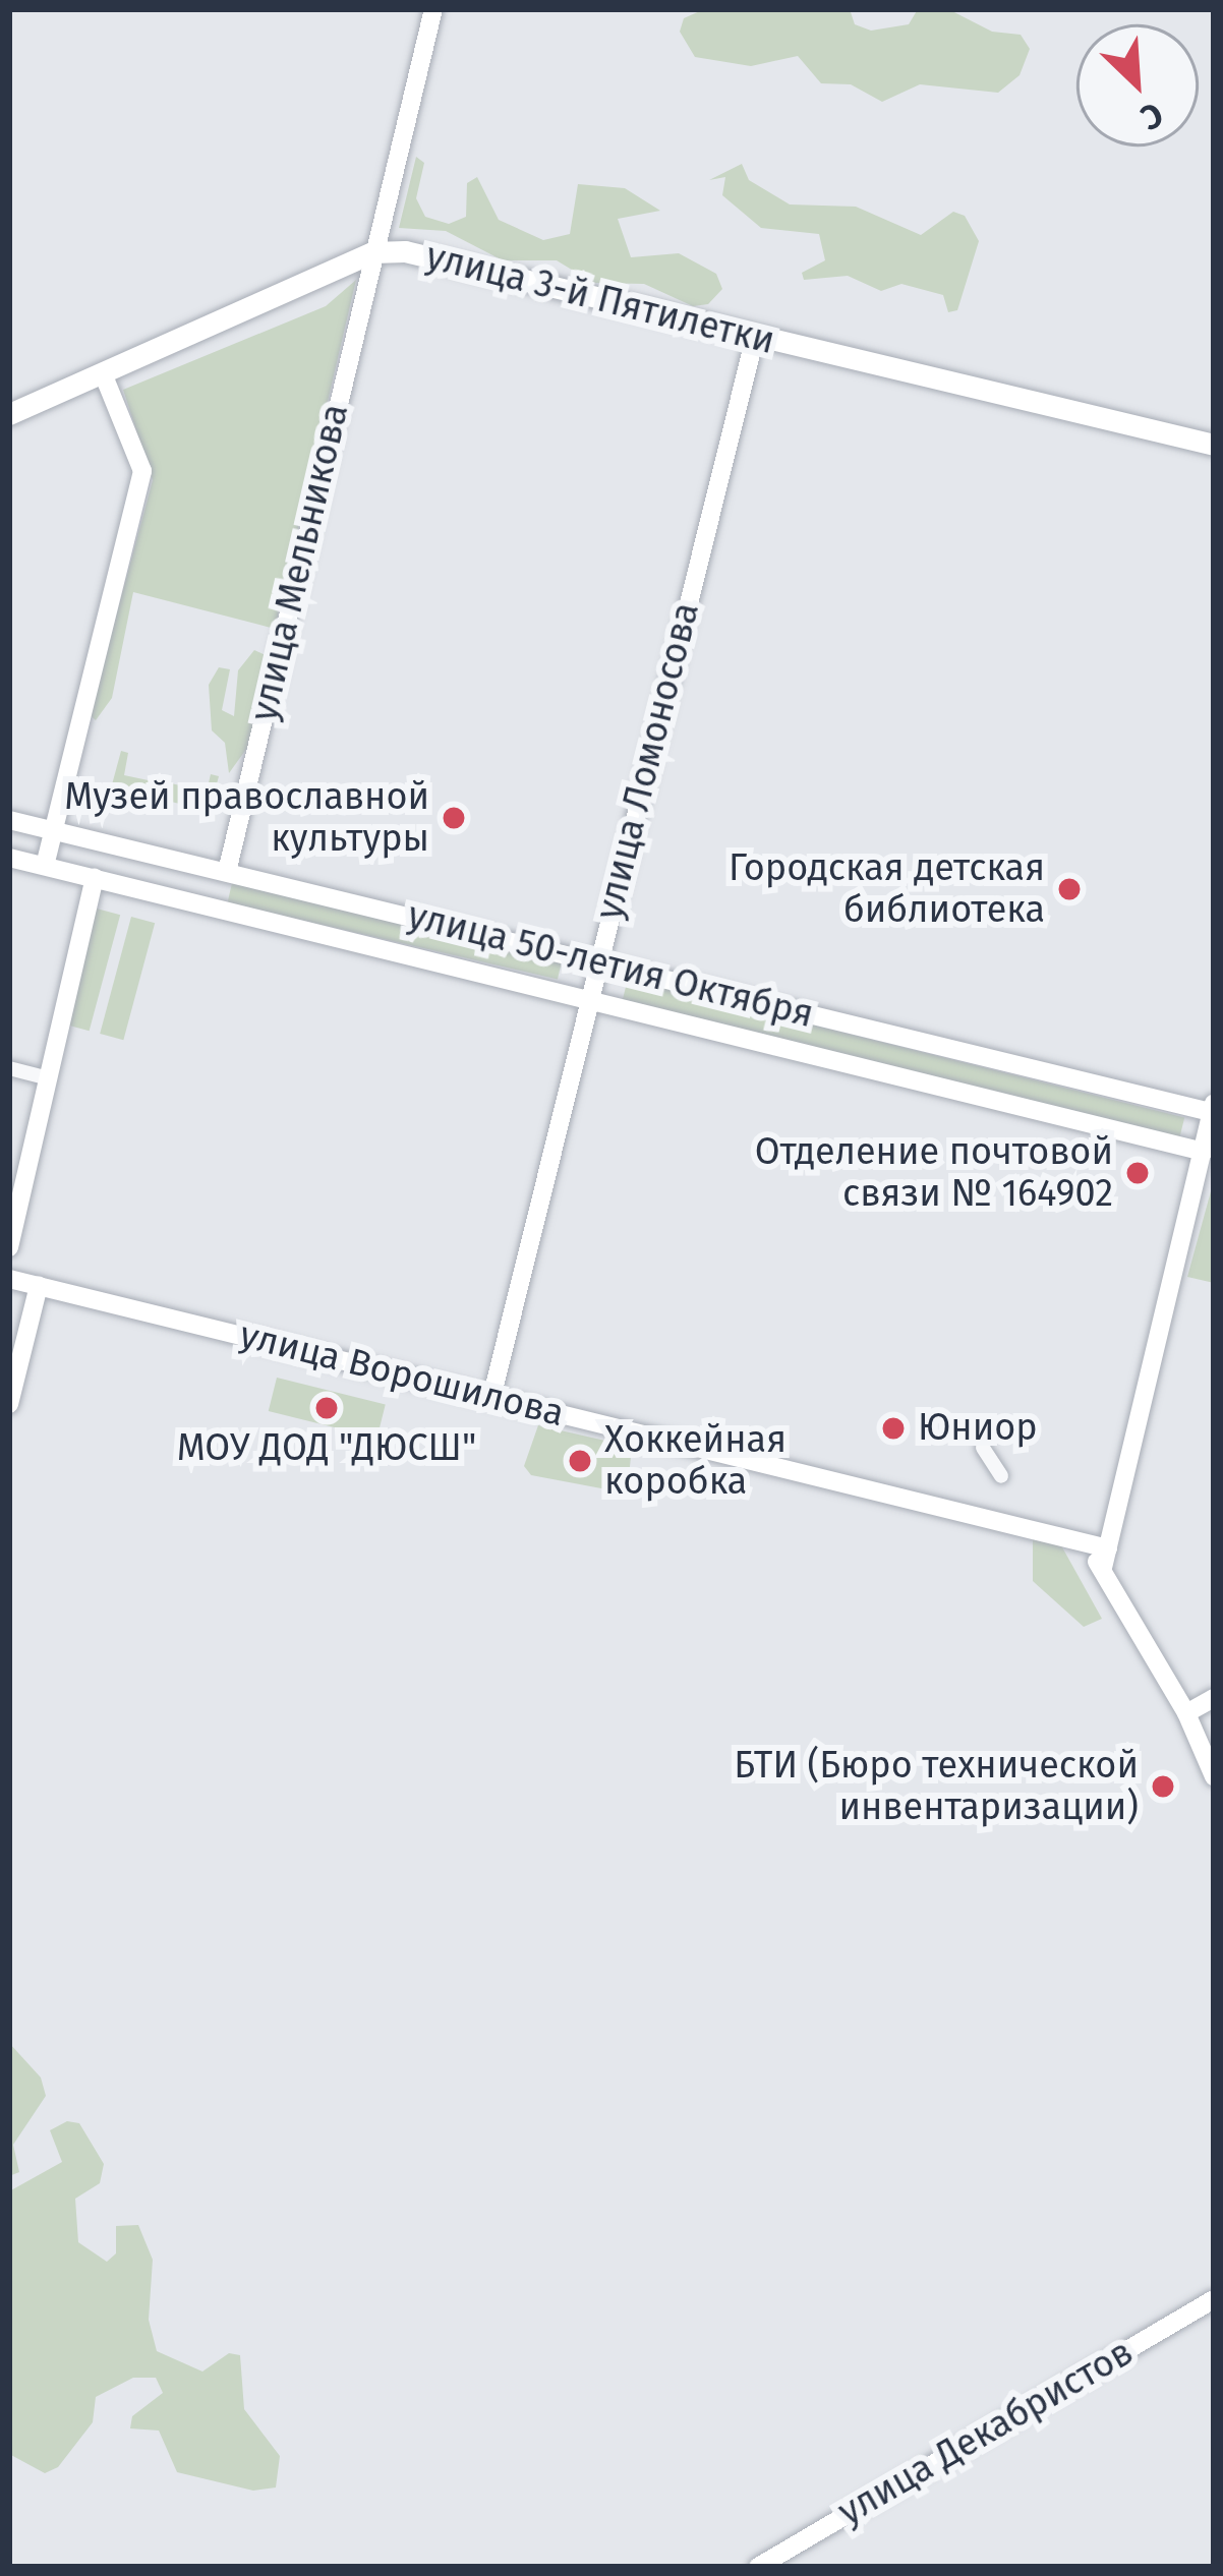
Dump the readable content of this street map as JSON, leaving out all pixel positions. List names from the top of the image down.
{
  "streets": {
    "main road": [
      "улица 3-й Пятилетки",
      "улица Мельникова",
      "улица Ломоносова",
      "улица 50-летия Октября",
      "улица Ворошилова",
      "улица Декабристов"
    ]
  },
  "crossings": [
    ["улица 3-й Пятилетки", "улица Мельникова"],
    ["улица 3-й Пятилетки", "улица Ломоносова"],
    ["улица Мельникова", "улица 50-летия Октября"],
    ["улица Ломоносова", "улица 50-летия Октября"],
    ["улица Ломоносова", "улица Ворошилова"]
  ],
  "places": [
    "Музей православной культуры",
    "Городская детская библиотека",
    "Отделение почтовой связи № 164902",
    "МОУ ДОД \"ДЮСШ\"",
    "Юниор",
    "Хоккейная коробка",
    "БТИ (Бюро технической инвентаризации)"
  ],
  "north": "bottom right"
}
